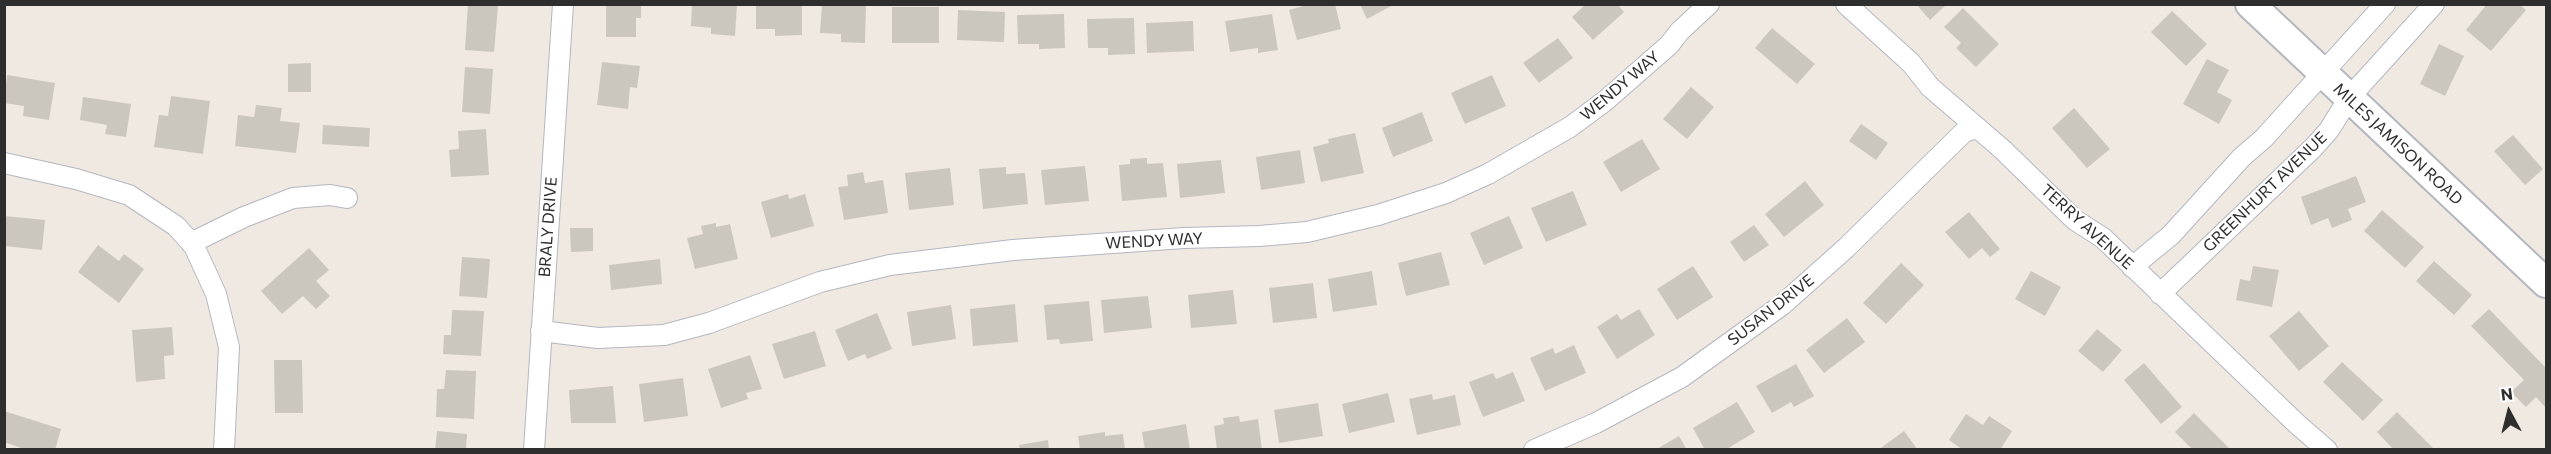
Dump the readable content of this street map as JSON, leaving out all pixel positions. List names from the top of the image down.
{
  "streets": {
    "main road": ["MILES JAMISON ROAD"],
    "street": [
      "WENDY WAY",
      "GREENHURT AVENUE",
      "BRALY DRIVE",
      "TERRY AVENUE",
      "SUSAN DRIVE"
    ]
  },
  "crossings": [
    ["WENDY WAY", "BRALY DRIVE"],
    ["MILES JAMISON ROAD", "GREENHURT AVENUE"],
    ["GREENHURT AVENUE", "TERRY AVENUE"],
    ["TERRY AVENUE", "SUSAN DRIVE"]
  ],
  "north": "top"
}
